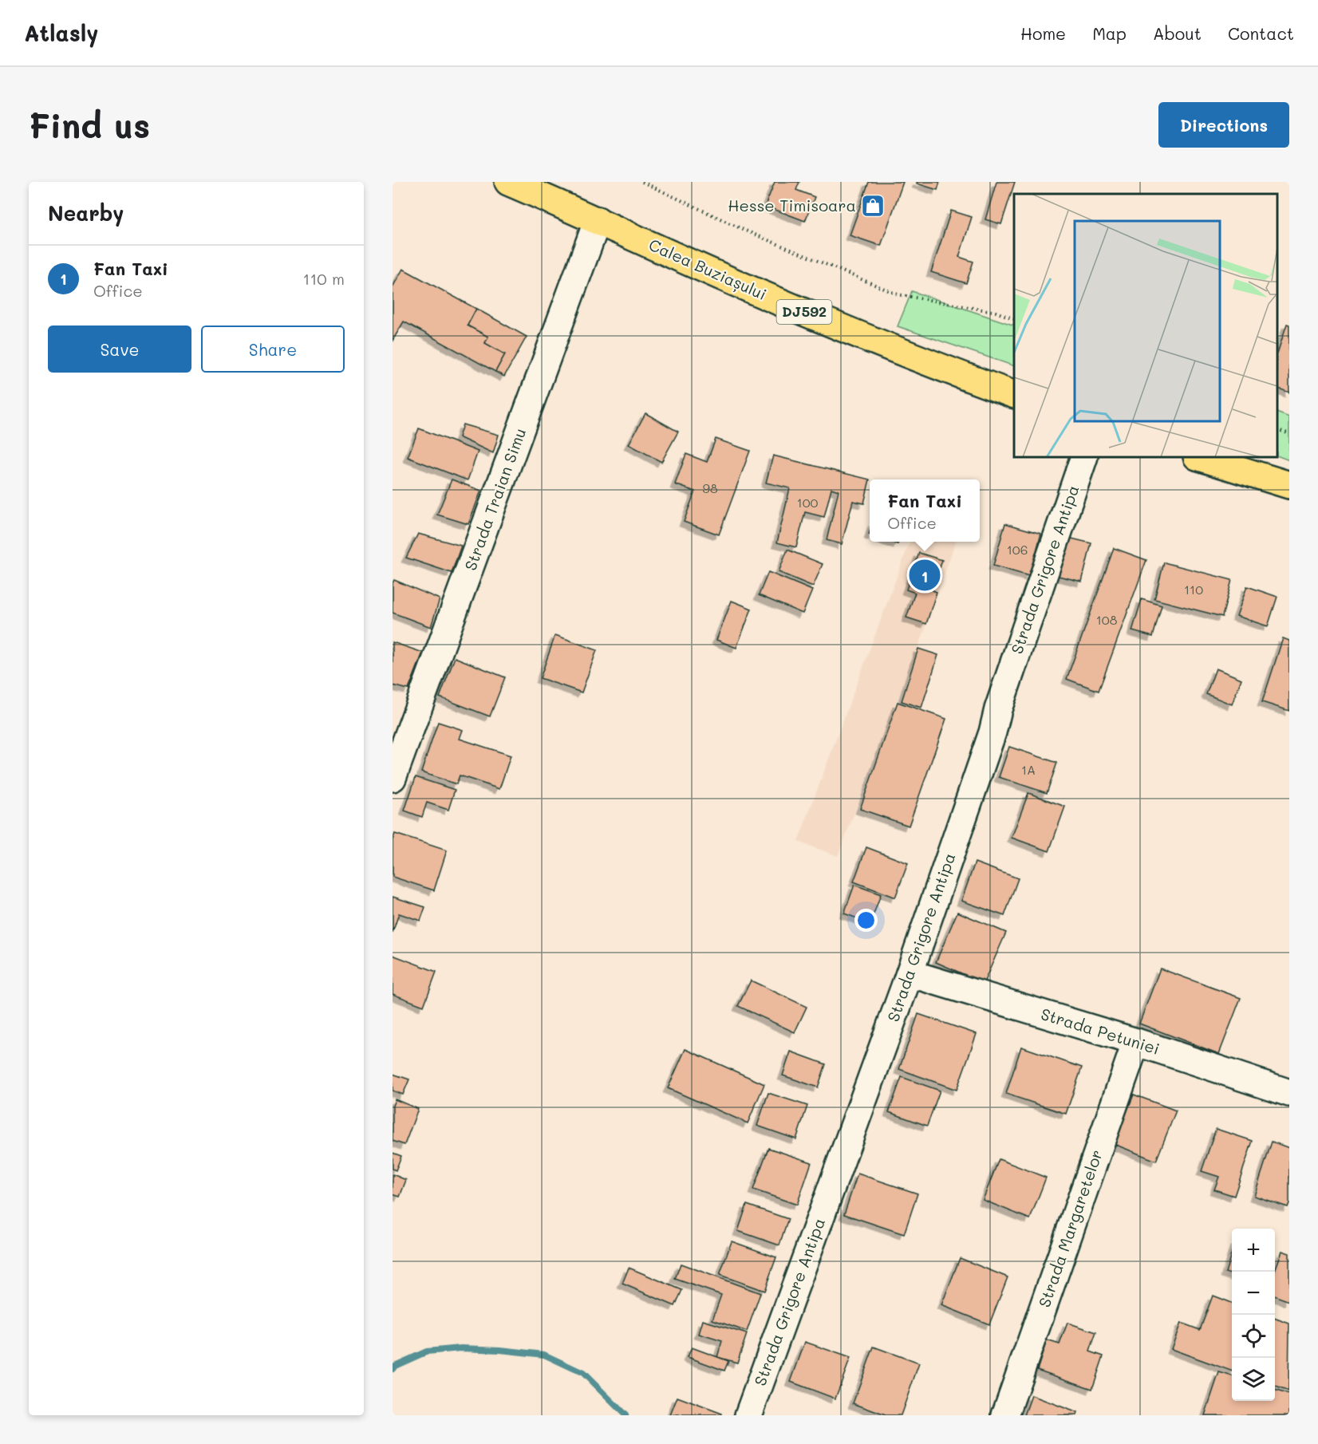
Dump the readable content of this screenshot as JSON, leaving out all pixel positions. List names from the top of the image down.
{
  "streets": {
    "main road": ["Calea Buziașului", "DJ592"],
    "street": [
      "Strada Traian Simu",
      "Strada Grigore Antipa",
      "Strada Petuniei",
      "Strada Margaretelor"
    ]
  },
  "crossings": [
    ["Calea Buziașului", "Strada Traian Simu"],
    ["Strada Grigore Antipa", "Strada Petuniei"],
    ["Strada Petuniei", "Strada Margaretelor"]
  ],
  "places": {
    "shop": ["Hesse Timisoara"]
  },
  "house_numbers": [
    "98",
    "100",
    "106",
    "110",
    "108",
    "1A"
  ],
  "page": {
    "header": "Atlasly",
    "nav": [
      "Home",
      "Map",
      "About",
      "Contact"
    ],
    "buttons": [
      "Directions",
      ["Save", "Share"]
    ],
    "title": "Find us",
    "heading": "Nearby",
    "list": [
      {
        "mark": "1",
        "name": "Fan Taxi",
        "note": "Office",
        "value": "110 m"
      }
    ],
    "popup": ["Fan Taxi", "Office"],
    "pins": "1",
    "map_buttons": ["+", "−"]
  }
}
